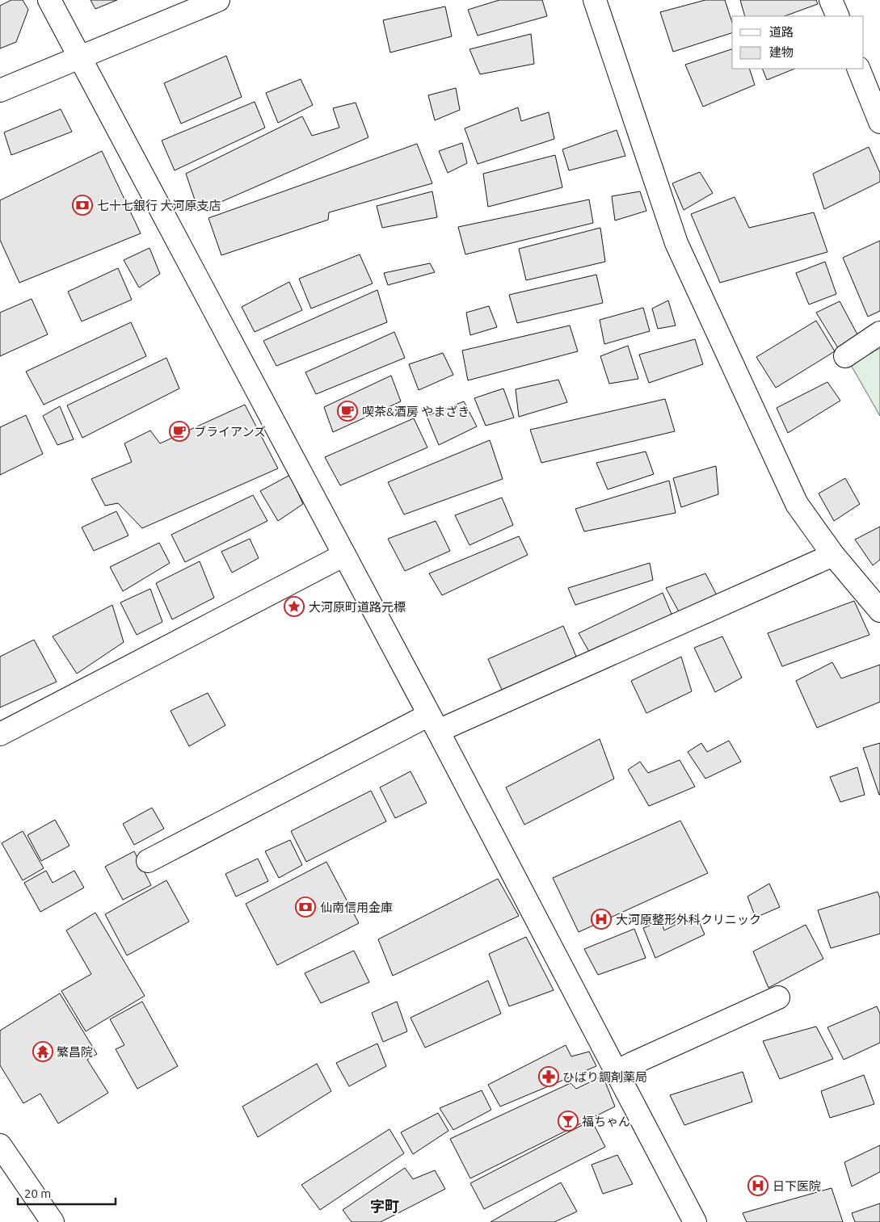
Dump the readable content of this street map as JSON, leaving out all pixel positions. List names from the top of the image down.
{
  "districts": ["字町"],
  "places": {
    "bank": ["七十七銀行 大河原支店", "仙南信用金庫"],
    "cafe": ["喫茶&酒房 やまざき", "ブライアンズ"],
    "place": ["大河原町道路元標"],
    "hospital": ["大河原整形外科クリニック", "日下医院"],
    "temple": ["繁昌院"],
    "pharmacy": ["ひばり調剤薬局"],
    "bar": ["福ちゃん"]
  },
  "legend": ["道路", "建物"],
  "scale_bar": "20 m"
}
